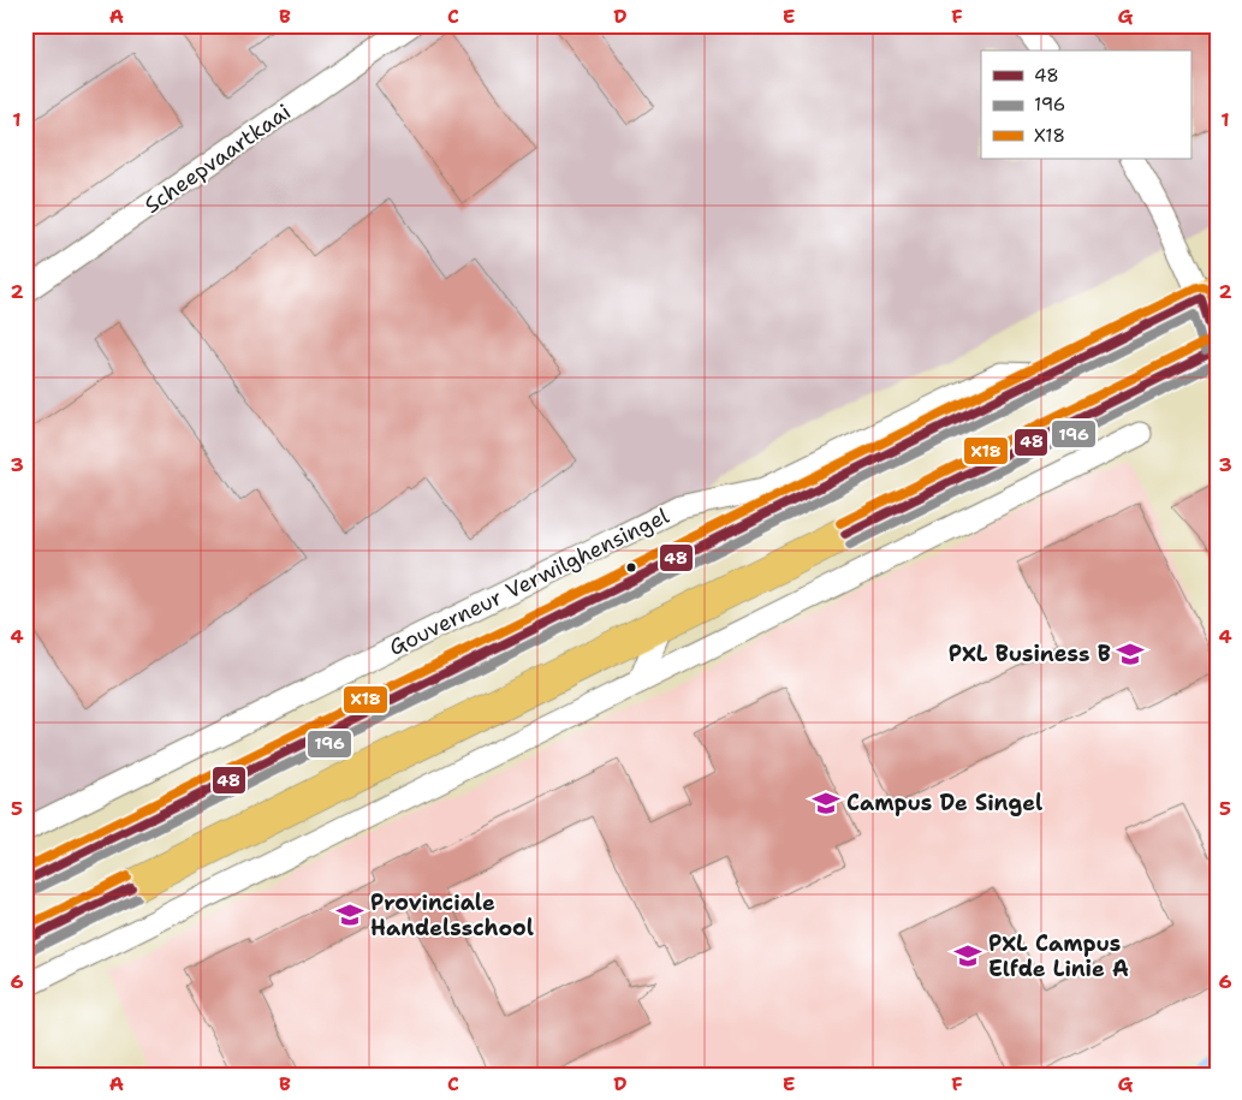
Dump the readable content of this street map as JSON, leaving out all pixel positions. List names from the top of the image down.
{
  "streets": {
    "highway": ["Gouverneur Verwilghensingel"],
    "street": ["Scheepvaartkaai"]
  },
  "places": {
    "school or university": [
      "PXL Business B",
      "Campus De Singel",
      "Provinciale Handelsschool",
      "PXL Campus Elfde Linie A"
    ]
  },
  "lines": ["transit line X18", "transit line 48", "transit line 196"],
  "legend": ["48", "196", "X18"],
  "grid": {
    "columns": [
      "A",
      "B",
      "C",
      "D",
      "E",
      "F",
      "G"
    ],
    "rows": [
      "1",
      "2",
      "3",
      "4",
      "5",
      "6"
    ]
  }
}
